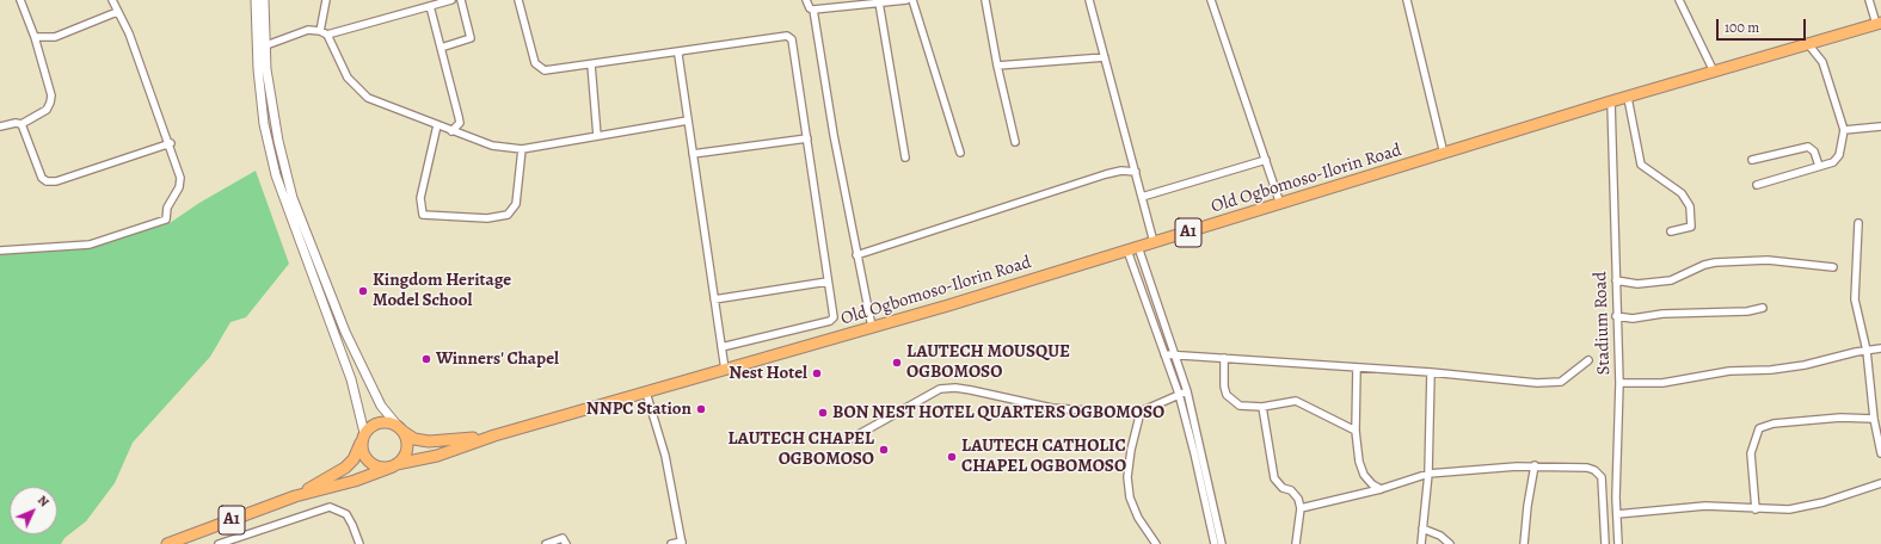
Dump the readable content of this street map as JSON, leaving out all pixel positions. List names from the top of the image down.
{
  "streets": {
    "highway": ["Old Ogbomoso-Ilorin Road", "A1"],
    "street": ["Stadium Road"]
  },
  "crossings": [
    ["Old Ogbomoso-Ilorin Road", "A1"],
    ["Old Ogbomoso-Ilorin Road", "Stadium Road"]
  ],
  "places": [
    "Kingdom Heritage Model School",
    "Winners' Chapel",
    "LAUTECH MOUSQUE OGBOMOSO",
    "Nest Hotel",
    "NNPC Station",
    "BON NEST HOTEL QUARTERS OGBOMOSO",
    "LAUTECH CHAPEL OGBOMOSO",
    "LAUTECH CATHOLIC CHAPEL OGBOMOSO"
  ],
  "scale_bar": "100 m",
  "north": "top right"
}
